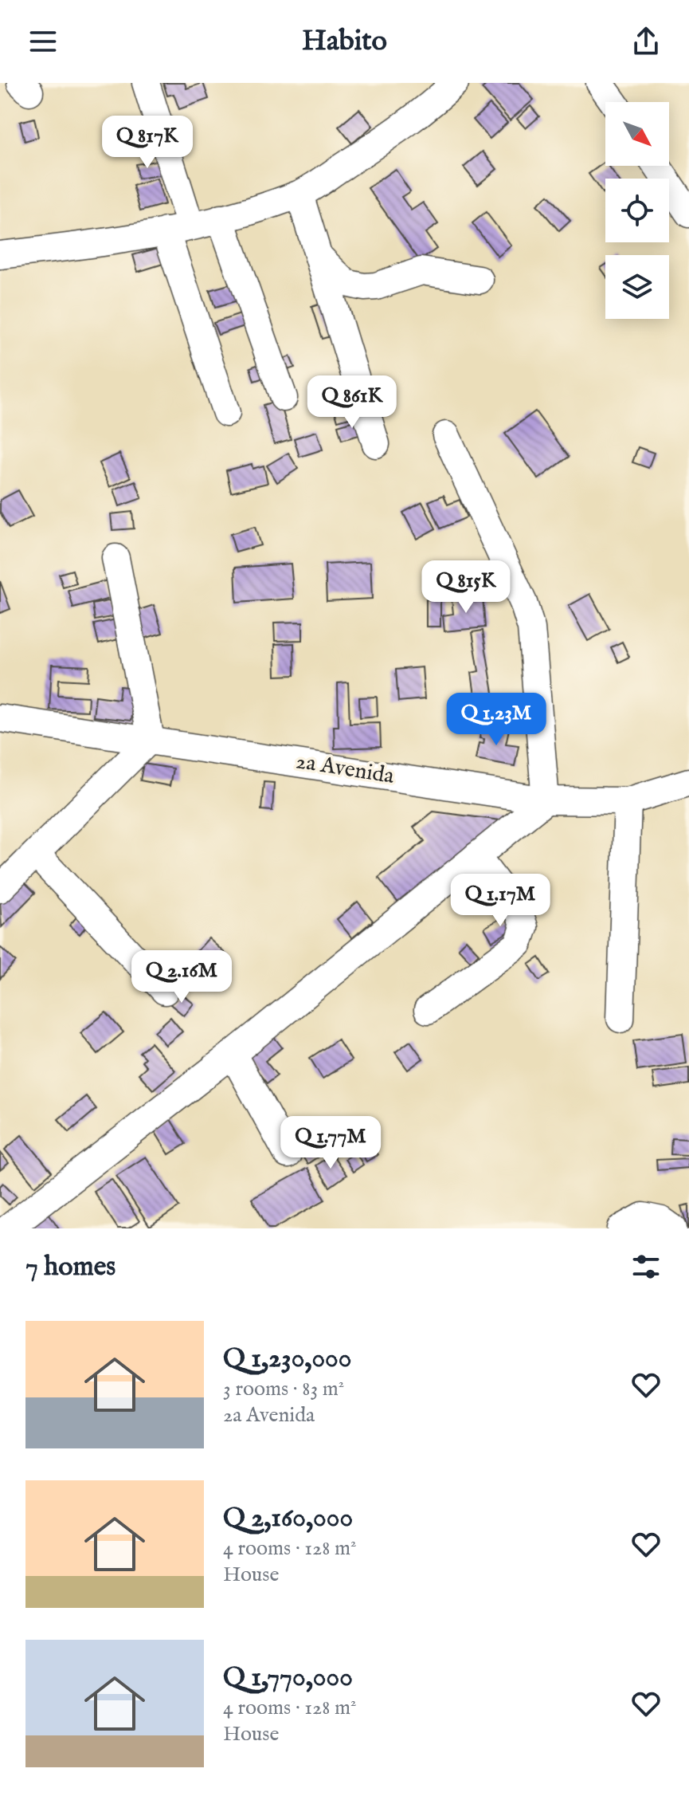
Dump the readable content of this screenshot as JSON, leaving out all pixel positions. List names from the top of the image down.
{
  "streets": {
    "street": ["2a Avenida"]
  },
  "north": "bottom right",
  "page": {
    "header": "Habito",
    "price": [
      "Q 817K",
      "Q 861K",
      "Q 815K",
      "Q 1.23M",
      "Q 1.17M",
      "Q 2.16M",
      "Q 1.77M"
    ],
    "heading": "7 homes",
    "list": [
      {
        "name": "Q 1,230,000",
        "note": "3 rooms · 83 m² · 2a Avenida"
      },
      {
        "name": "Q 2,160,000",
        "note": "4 rooms · 128 m² · House"
      },
      {
        "name": "Q 1,770,000",
        "note": "4 rooms · 128 m² · House"
      }
    ]
  }
}
